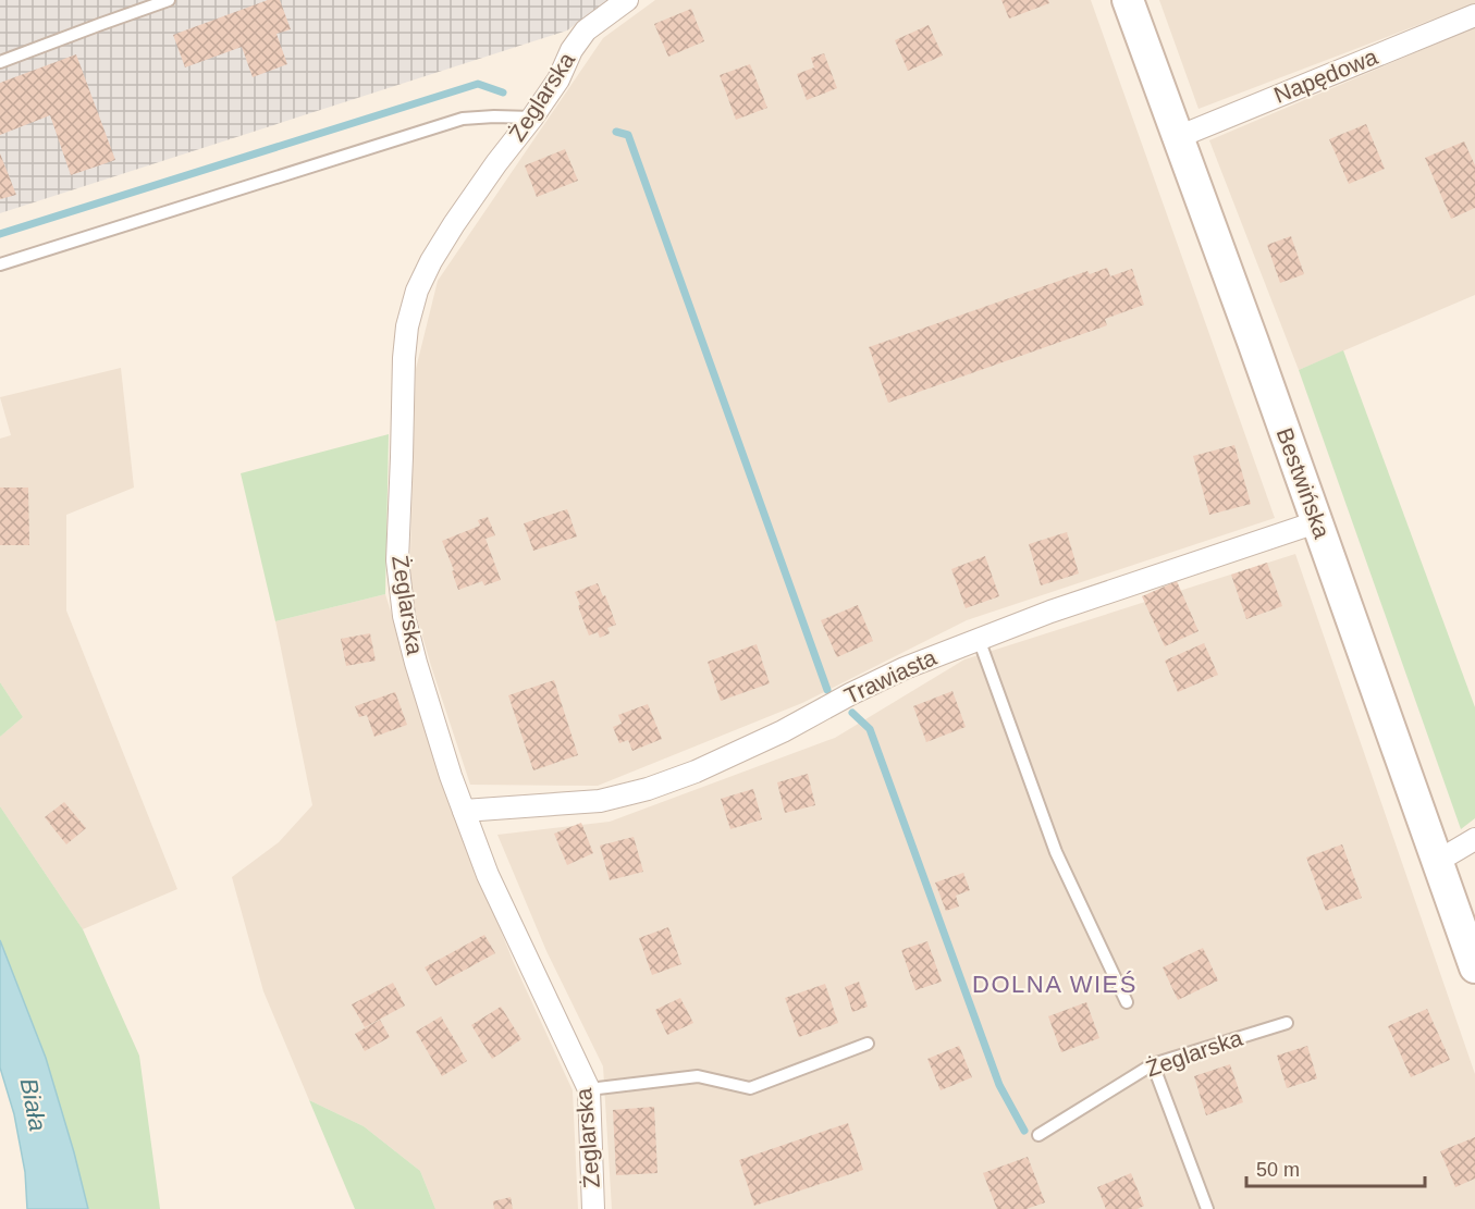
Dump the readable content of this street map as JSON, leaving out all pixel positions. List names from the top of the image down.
{
  "streets": {
    "street": [
      "Napędowa",
      "Żeglarska",
      "Bestwińska",
      "Trawiasta"
    ]
  },
  "crossings": [
    ["Napędowa", "Bestwińska"],
    ["Żeglarska", "Trawiasta"],
    ["Bestwińska", "Trawiasta"]
  ],
  "districts": ["DOLNA WIEŚ"],
  "water": ["Biała"],
  "scale_bar": "50 m"
}
